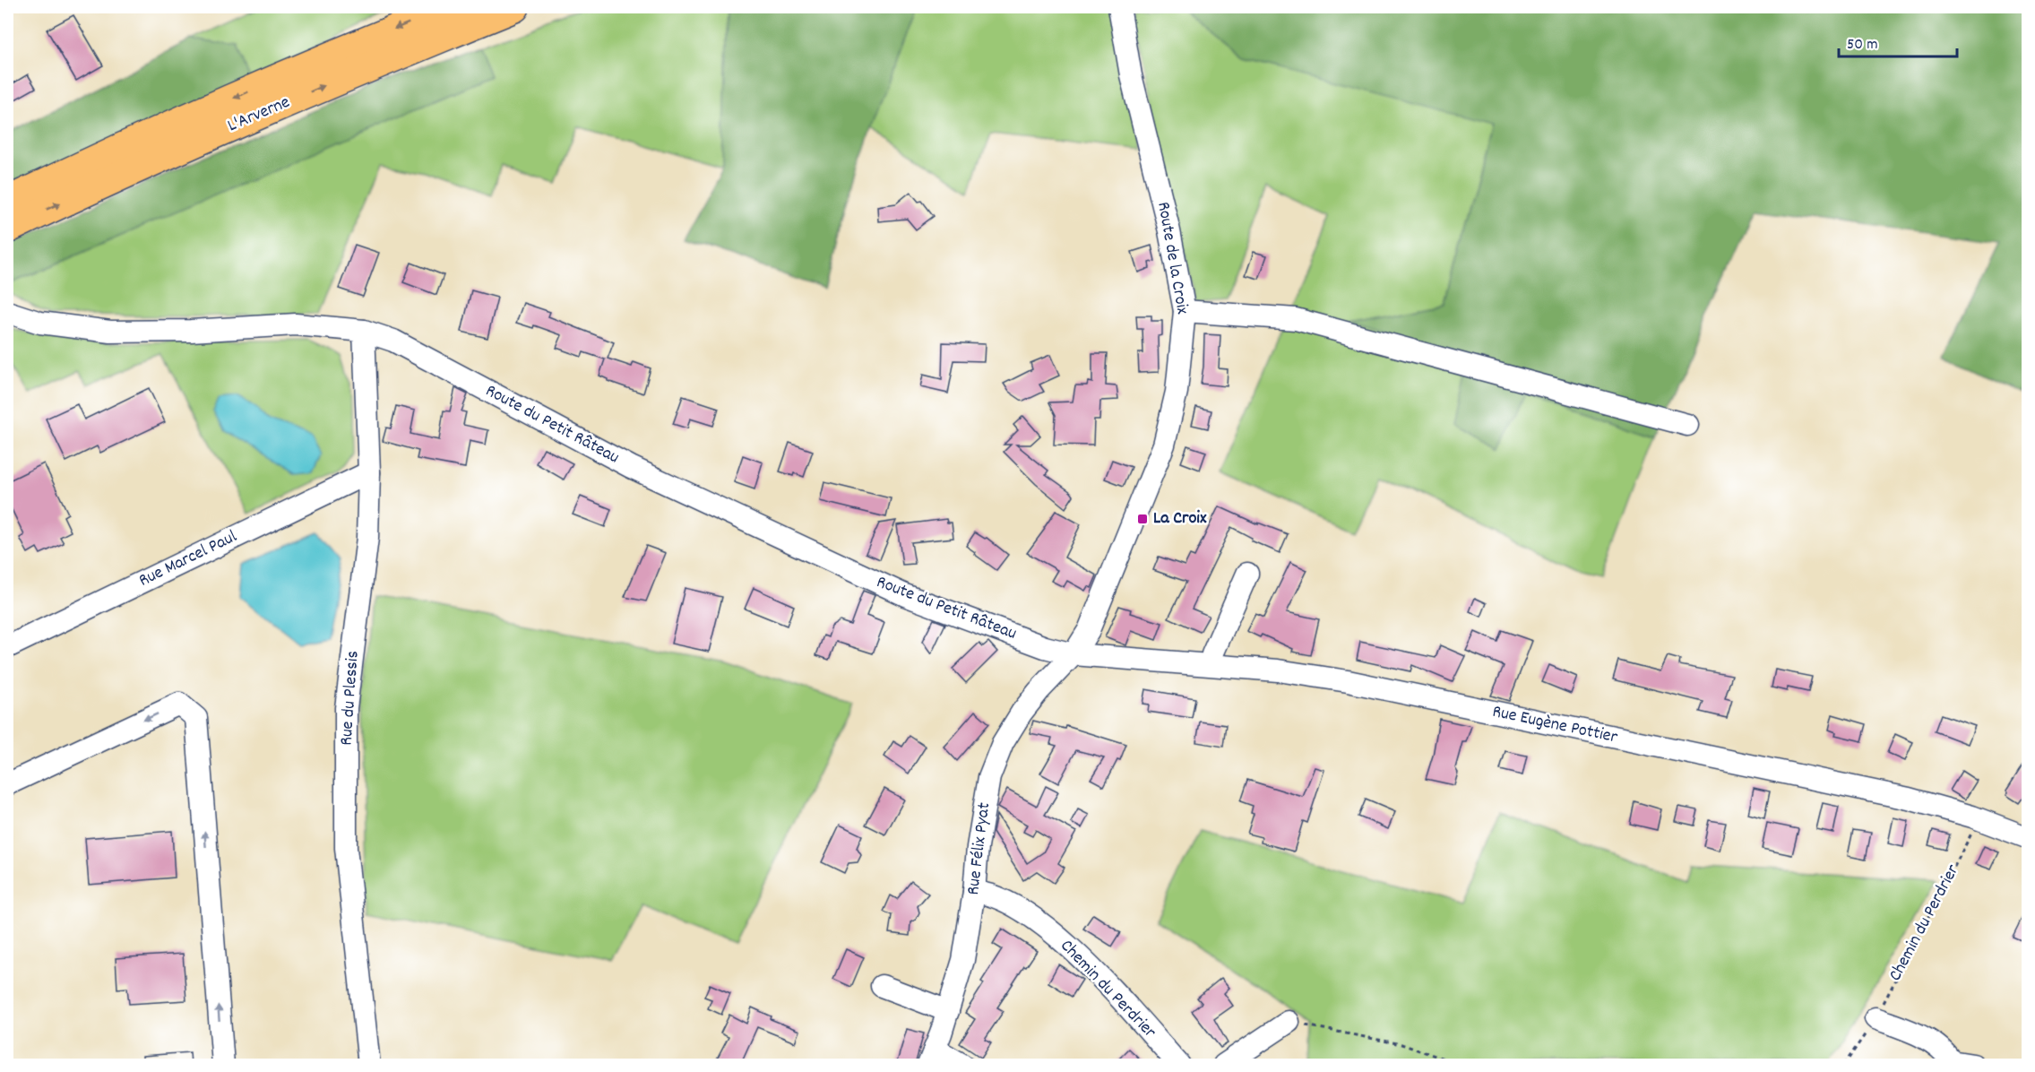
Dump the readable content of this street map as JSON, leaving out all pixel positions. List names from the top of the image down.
{
  "streets": {
    "highway": ["L'Arverne"],
    "street": [
      "Route de la Croix",
      "Route du Petit Râteau",
      "Rue Marcel Paul",
      "Rue du Plessis",
      "Rue Eugène Pottier",
      "Rue Félix Pyat",
      "Chemin du Perdrier"
    ]
  },
  "crossings": [
    ["Route de la Croix", "Route du Petit Râteau"],
    ["Route de la Croix", "Rue Eugène Pottier"],
    ["Route de la Croix", "Rue Félix Pyat"],
    ["Route du Petit Râteau", "Rue du Plessis"],
    ["Route du Petit Râteau", "Rue Eugène Pottier"],
    ["Route du Petit Râteau", "Rue Félix Pyat"],
    ["Rue Marcel Paul", "Rue du Plessis"],
    ["Rue Eugène Pottier", "Rue Félix Pyat"],
    ["Rue Félix Pyat", "Chemin du Perdrier"]
  ],
  "places": {
    "transit": ["La Croix"]
  },
  "scale_bar": "50 m"
}
